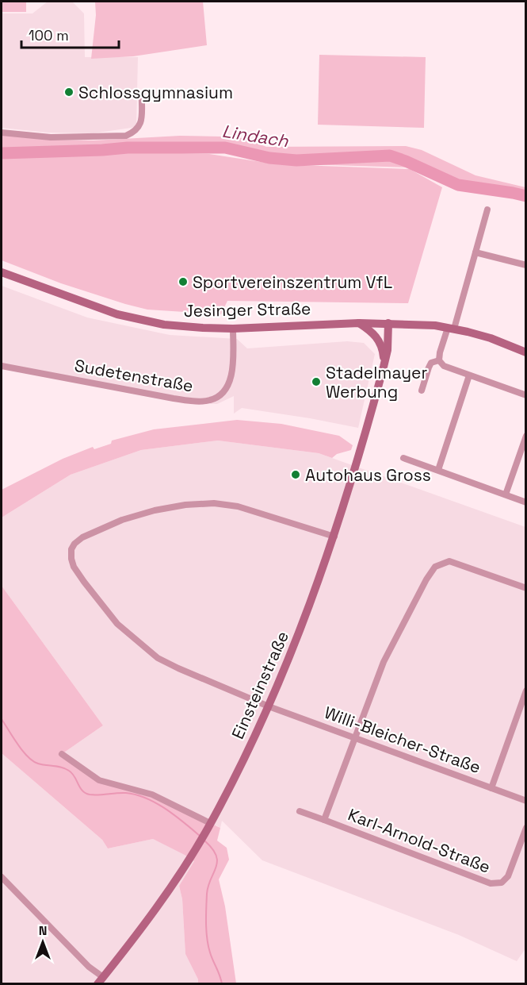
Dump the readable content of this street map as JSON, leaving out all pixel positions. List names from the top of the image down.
{
  "streets": {
    "street": [
      "Jesinger Straße",
      "Sudetenstraße",
      "Einsteinstraße",
      "Willi-Bleicher-Straße",
      "Karl-Arnold-Straße"
    ]
  },
  "crossings": [
    ["Jesinger Straße", "Sudetenstraße"],
    ["Jesinger Straße", "Einsteinstraße"],
    ["Einsteinstraße", "Willi-Bleicher-Straße"],
    ["Willi-Bleicher-Straße", "Karl-Arnold-Straße"]
  ],
  "water": ["Lindach"],
  "places": [
    "Schlossgymnasium",
    "Sportvereinszentrum VfL",
    "Stadelmayer Werbung",
    "Autohaus Gross"
  ],
  "scale_bar": "100 m",
  "north": "top"
}
